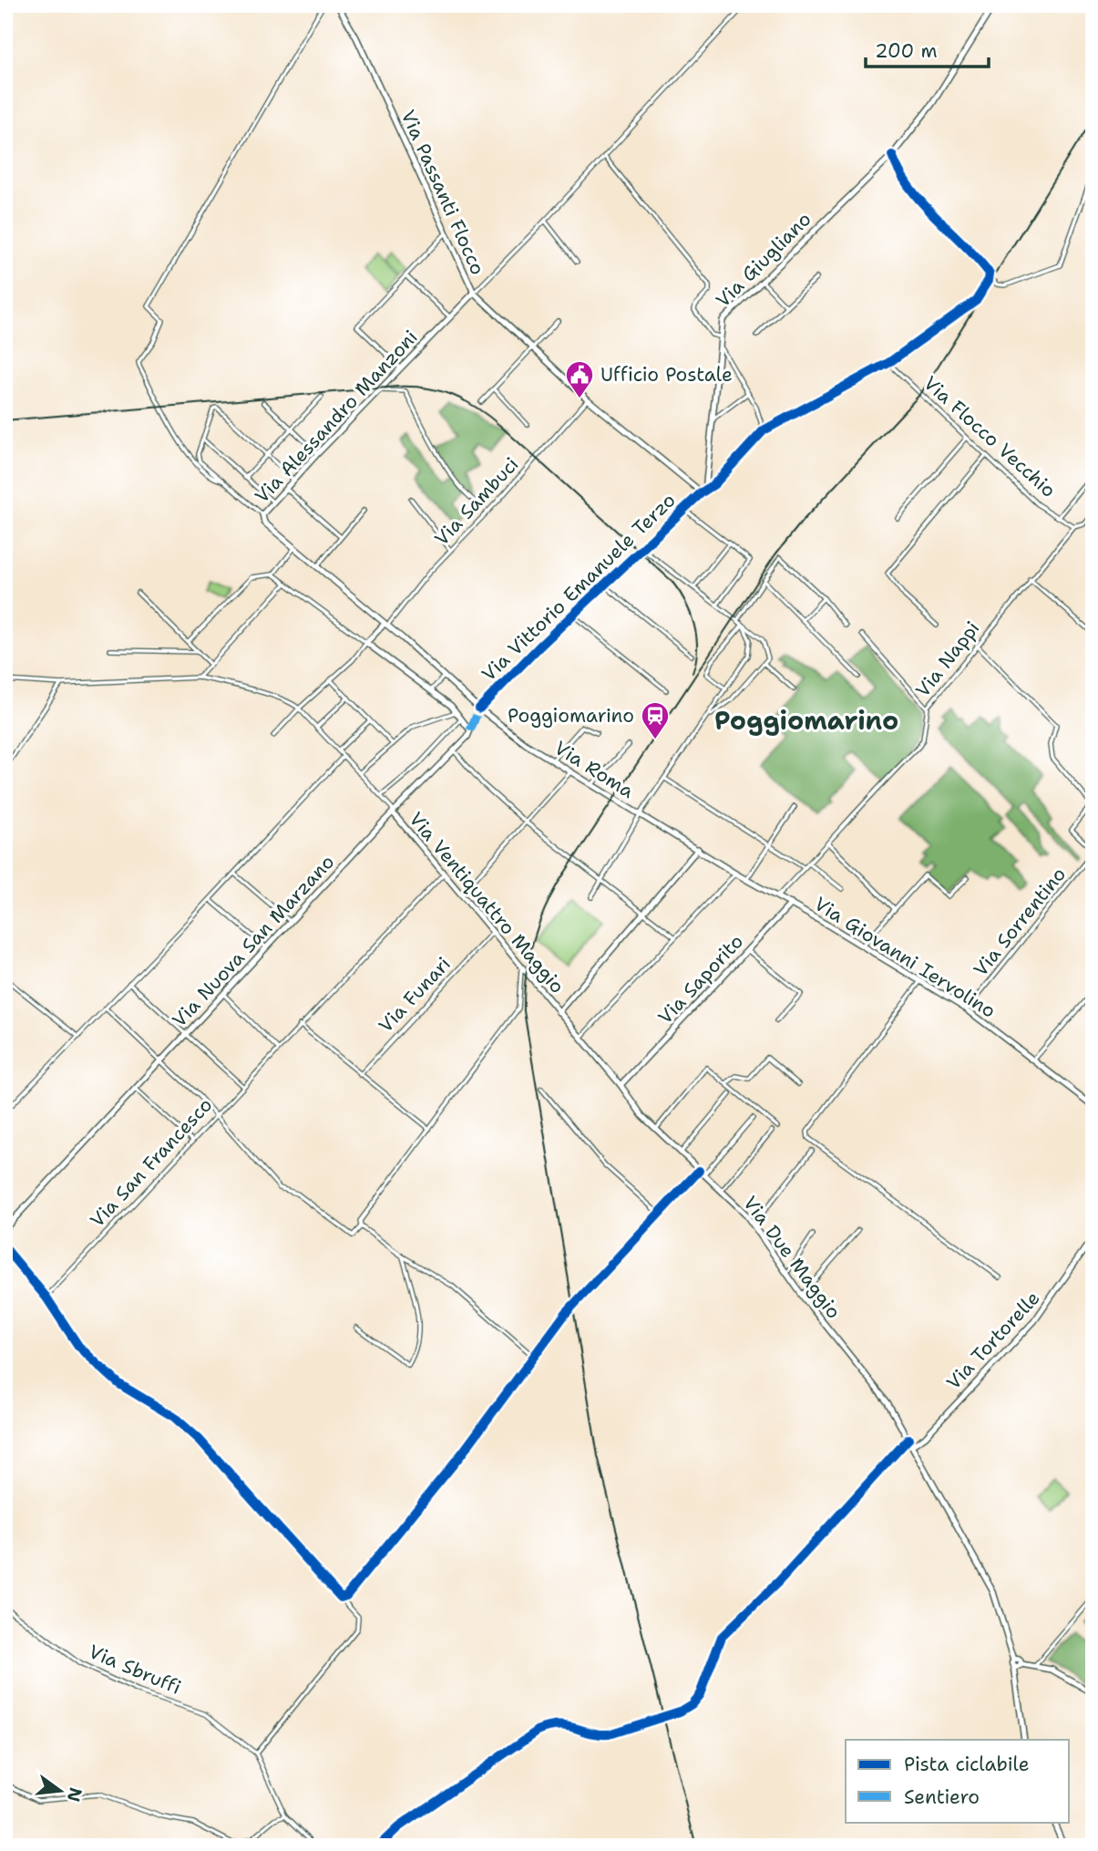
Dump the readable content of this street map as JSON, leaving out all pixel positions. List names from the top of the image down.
{
  "streets": {
    "main road": [
      "Via Passanti Flocco",
      "Via Giugliano",
      "Via Alessandro Manzoni",
      "Via Roma",
      "Via Ventiquattro Maggio",
      "Via Nuova San Marzano",
      "Via Giovanni Iervolino",
      "Via Saporito",
      "Via Due Maggio",
      "Via Tortorelle"
    ],
    "street": [
      "Via Flocco Vecchio",
      "Via Sambuci",
      "Via Vittorio Emanuele Terzo",
      "Via Nappi",
      "Via Sorrentino",
      "Via Funari",
      "Via San Francesco",
      "Via Sbruffi"
    ]
  },
  "crossings": [
    ["Via Passanti Flocco", "Via Giugliano"],
    ["Via Passanti Flocco", "Via Alessandro Manzoni"],
    ["Via Passanti Flocco", "Via Sambuci"],
    ["Via Passanti Flocco", "Via Vittorio Emanuele Terzo"],
    ["Via Giugliano", "Via Vittorio Emanuele Terzo"],
    ["Via Alessandro Manzoni", "Via Sambuci"],
    ["Via Alessandro Manzoni", "Via Vittorio Emanuele Terzo"],
    ["Via Alessandro Manzoni", "Via Roma"],
    ["Via Flocco Vecchio", "Via Nappi"],
    ["Via Vittorio Emanuele Terzo", "Via Roma"],
    ["Via Nappi", "Via Roma"],
    ["Via Ventiquattro Maggio", "Via Nuova San Marzano"],
    ["Via Ventiquattro Maggio", "Via Funari"],
    ["Via Ventiquattro Maggio", "Via Due Maggio"],
    ["Via Sorrentino", "Via Giovanni Iervolino"],
    ["Via Giovanni Iervolino", "Via Saporito"],
    ["Via Saporito", "Via Due Maggio"],
    ["Via Due Maggio", "Via Tortorelle"]
  ],
  "districts": ["Poggiomarino"],
  "places": {
    "public building": ["Ufficio Postale"],
    "station": ["Poggiomarino"]
  },
  "legend": ["Pista ciclabile", "Sentiero"],
  "scale_bar": "200 m",
  "north": "right"
}
